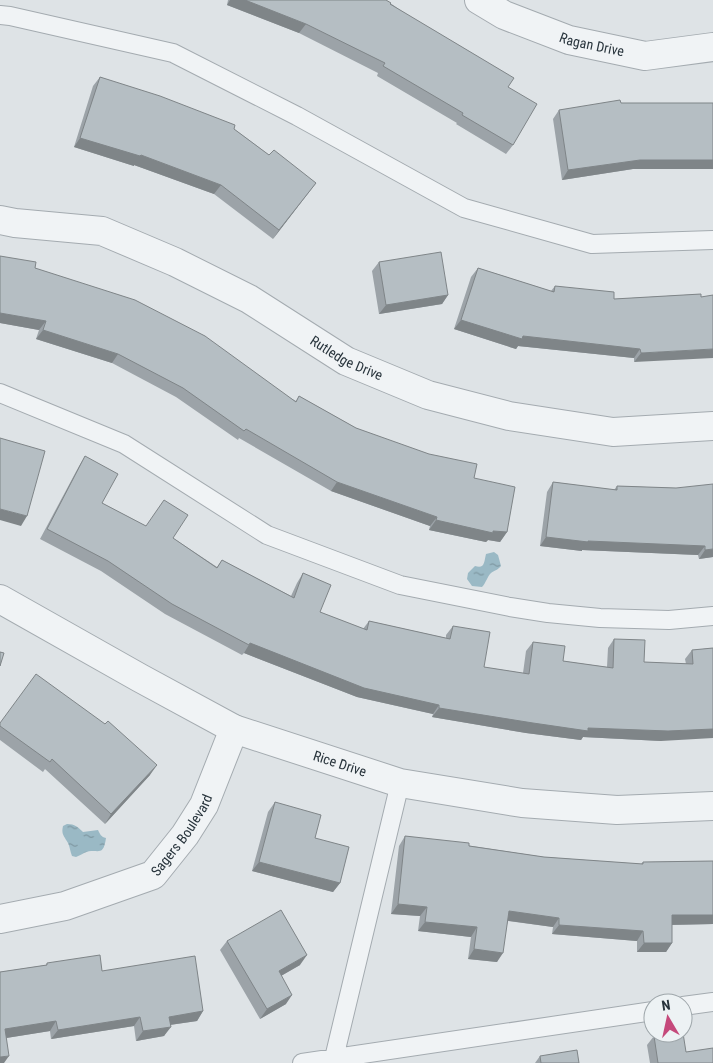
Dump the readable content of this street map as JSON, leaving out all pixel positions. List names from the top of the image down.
{
  "streets": {
    "street": [
      "Ragan Drive",
      "Rutledge Drive",
      "Rice Drive",
      "Sagers Boulevard"
    ]
  },
  "crossings": [
    ["Rice Drive", "Sagers Boulevard"]
  ],
  "north": "top"
}
